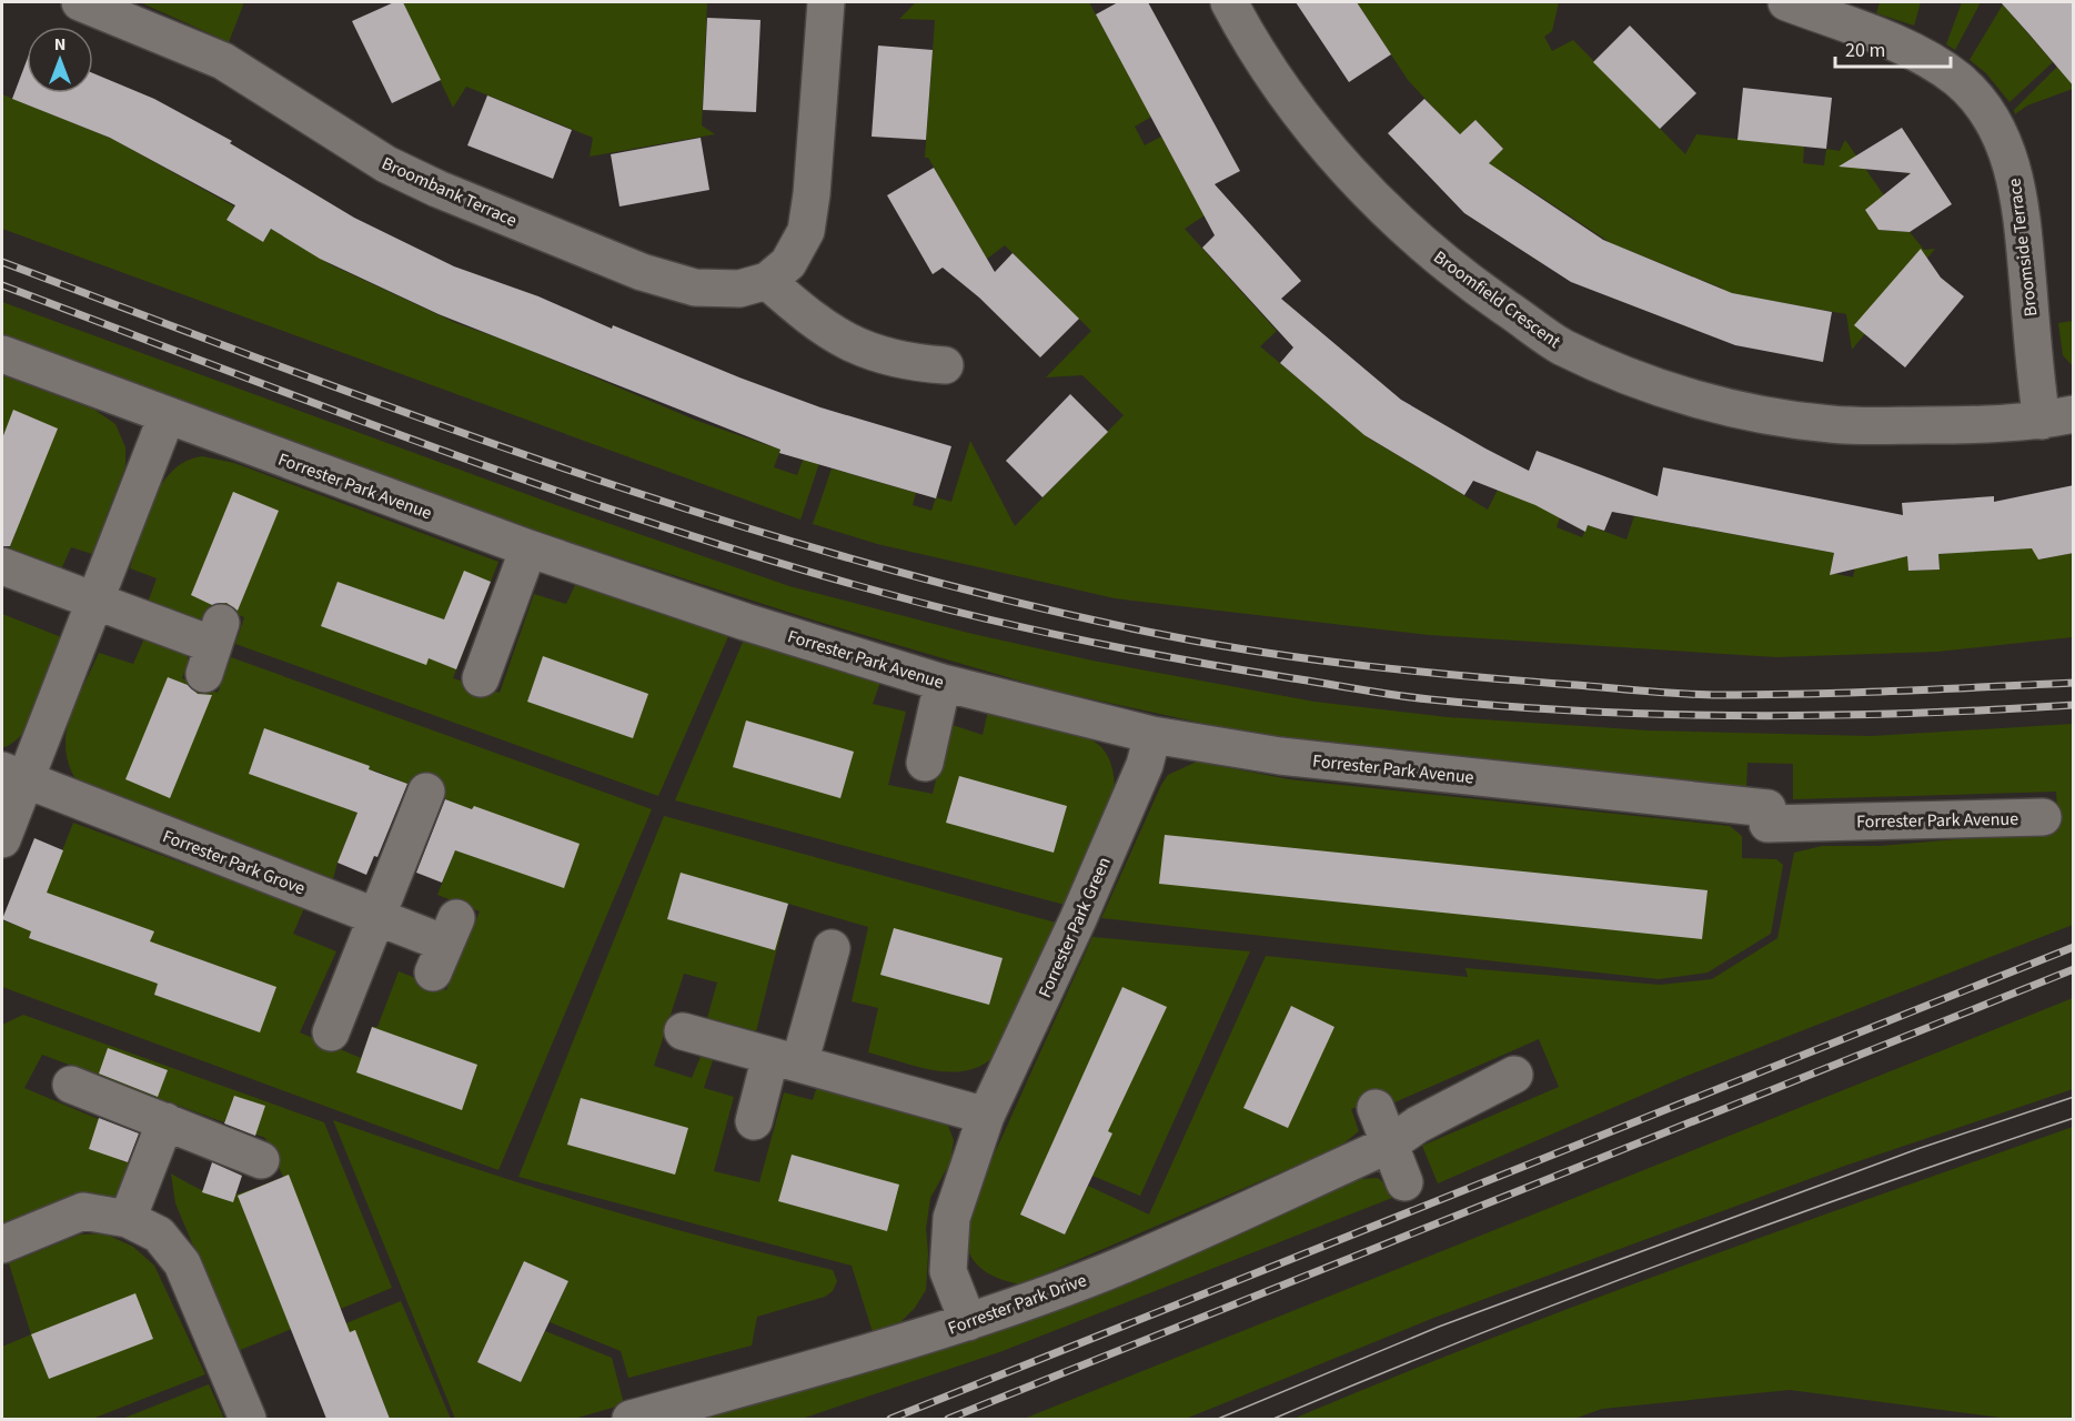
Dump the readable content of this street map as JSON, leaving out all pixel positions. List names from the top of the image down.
{
  "streets": {
    "street": [
      "Broombank Terrace",
      "Broomside Terrace",
      "Broomfield Crescent",
      "Forrester Park Avenue",
      "Forrester Park Grove",
      "Forrester Park Green",
      "Forrester Park Drive"
    ]
  },
  "crossings": [
    ["Broomside Terrace", "Broomfield Crescent"],
    ["Forrester Park Avenue", "Forrester Park Green"],
    ["Forrester Park Green", "Forrester Park Drive"]
  ],
  "scale_bar": "20 m",
  "north": "top"
}
